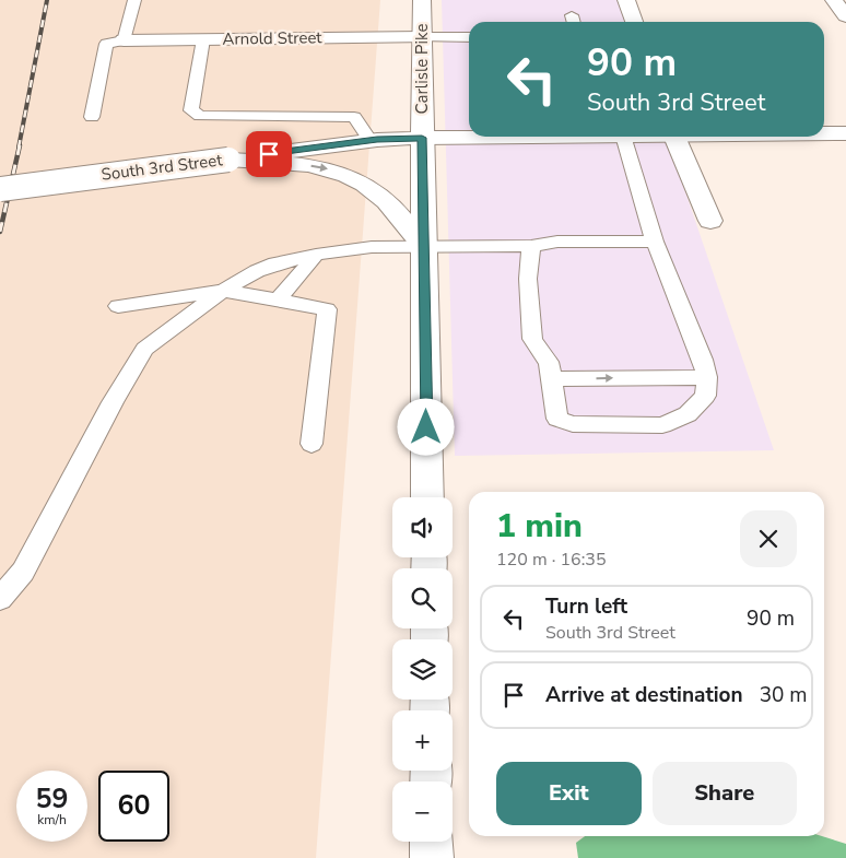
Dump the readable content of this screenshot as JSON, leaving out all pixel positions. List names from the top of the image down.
{
  "streets": {
    "main road": ["Arnold Street", "Carlisle Pike", "South 3rd Street"]
  },
  "crossings": [
    ["Arnold Street", "Carlisle Pike"],
    ["Carlisle Pike", "South 3rd Street"]
  ],
  "page": {
    "turn": ["90 m", "South 3rd Street"],
    "heading": ["1 min", "120 m · 16:35"],
    "map_buttons": ["+", "−"],
    "list": [
      {
        "name": "Turn left",
        "note": "South 3rd Street",
        "value": "90 m"
      },
      {
        "name": "Arrive at destination",
        "value": "30 m"
      }
    ],
    "buttons": ["Exit", "Share"],
    "speed": "59 km/h",
    "limit": "60"
  }
}
